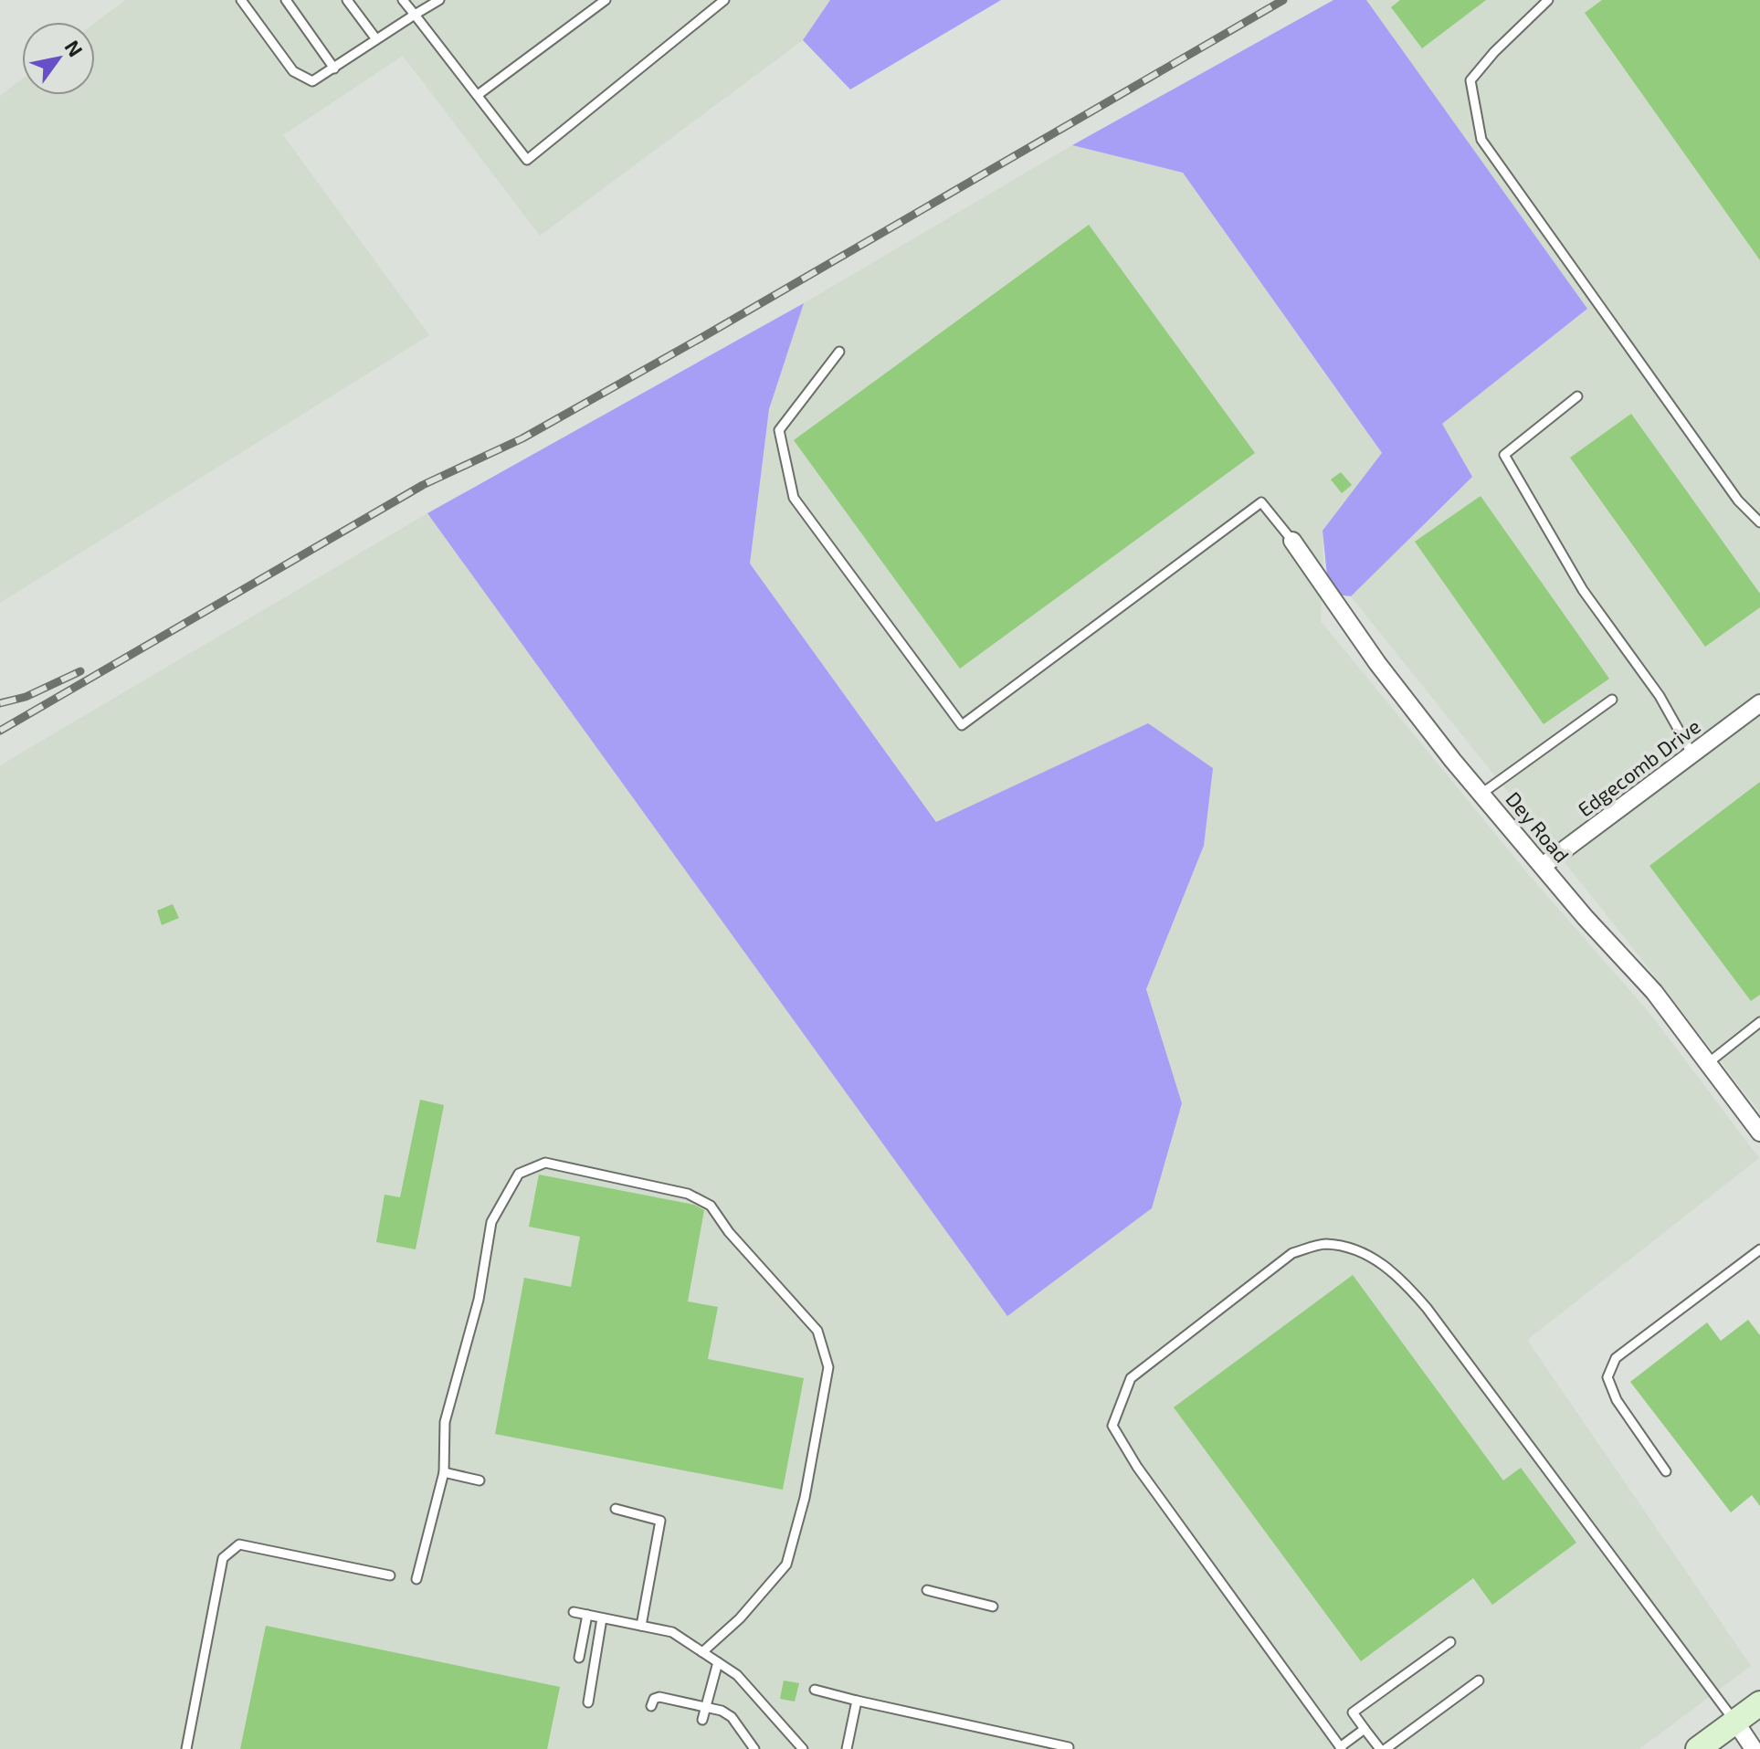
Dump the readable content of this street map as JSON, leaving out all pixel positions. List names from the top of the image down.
{
  "streets": {
    "street": ["Edgecomb Drive", "Dey Road"]
  },
  "crossings": [
    ["Edgecomb Drive", "Dey Road"]
  ],
  "north": "top right"
}
